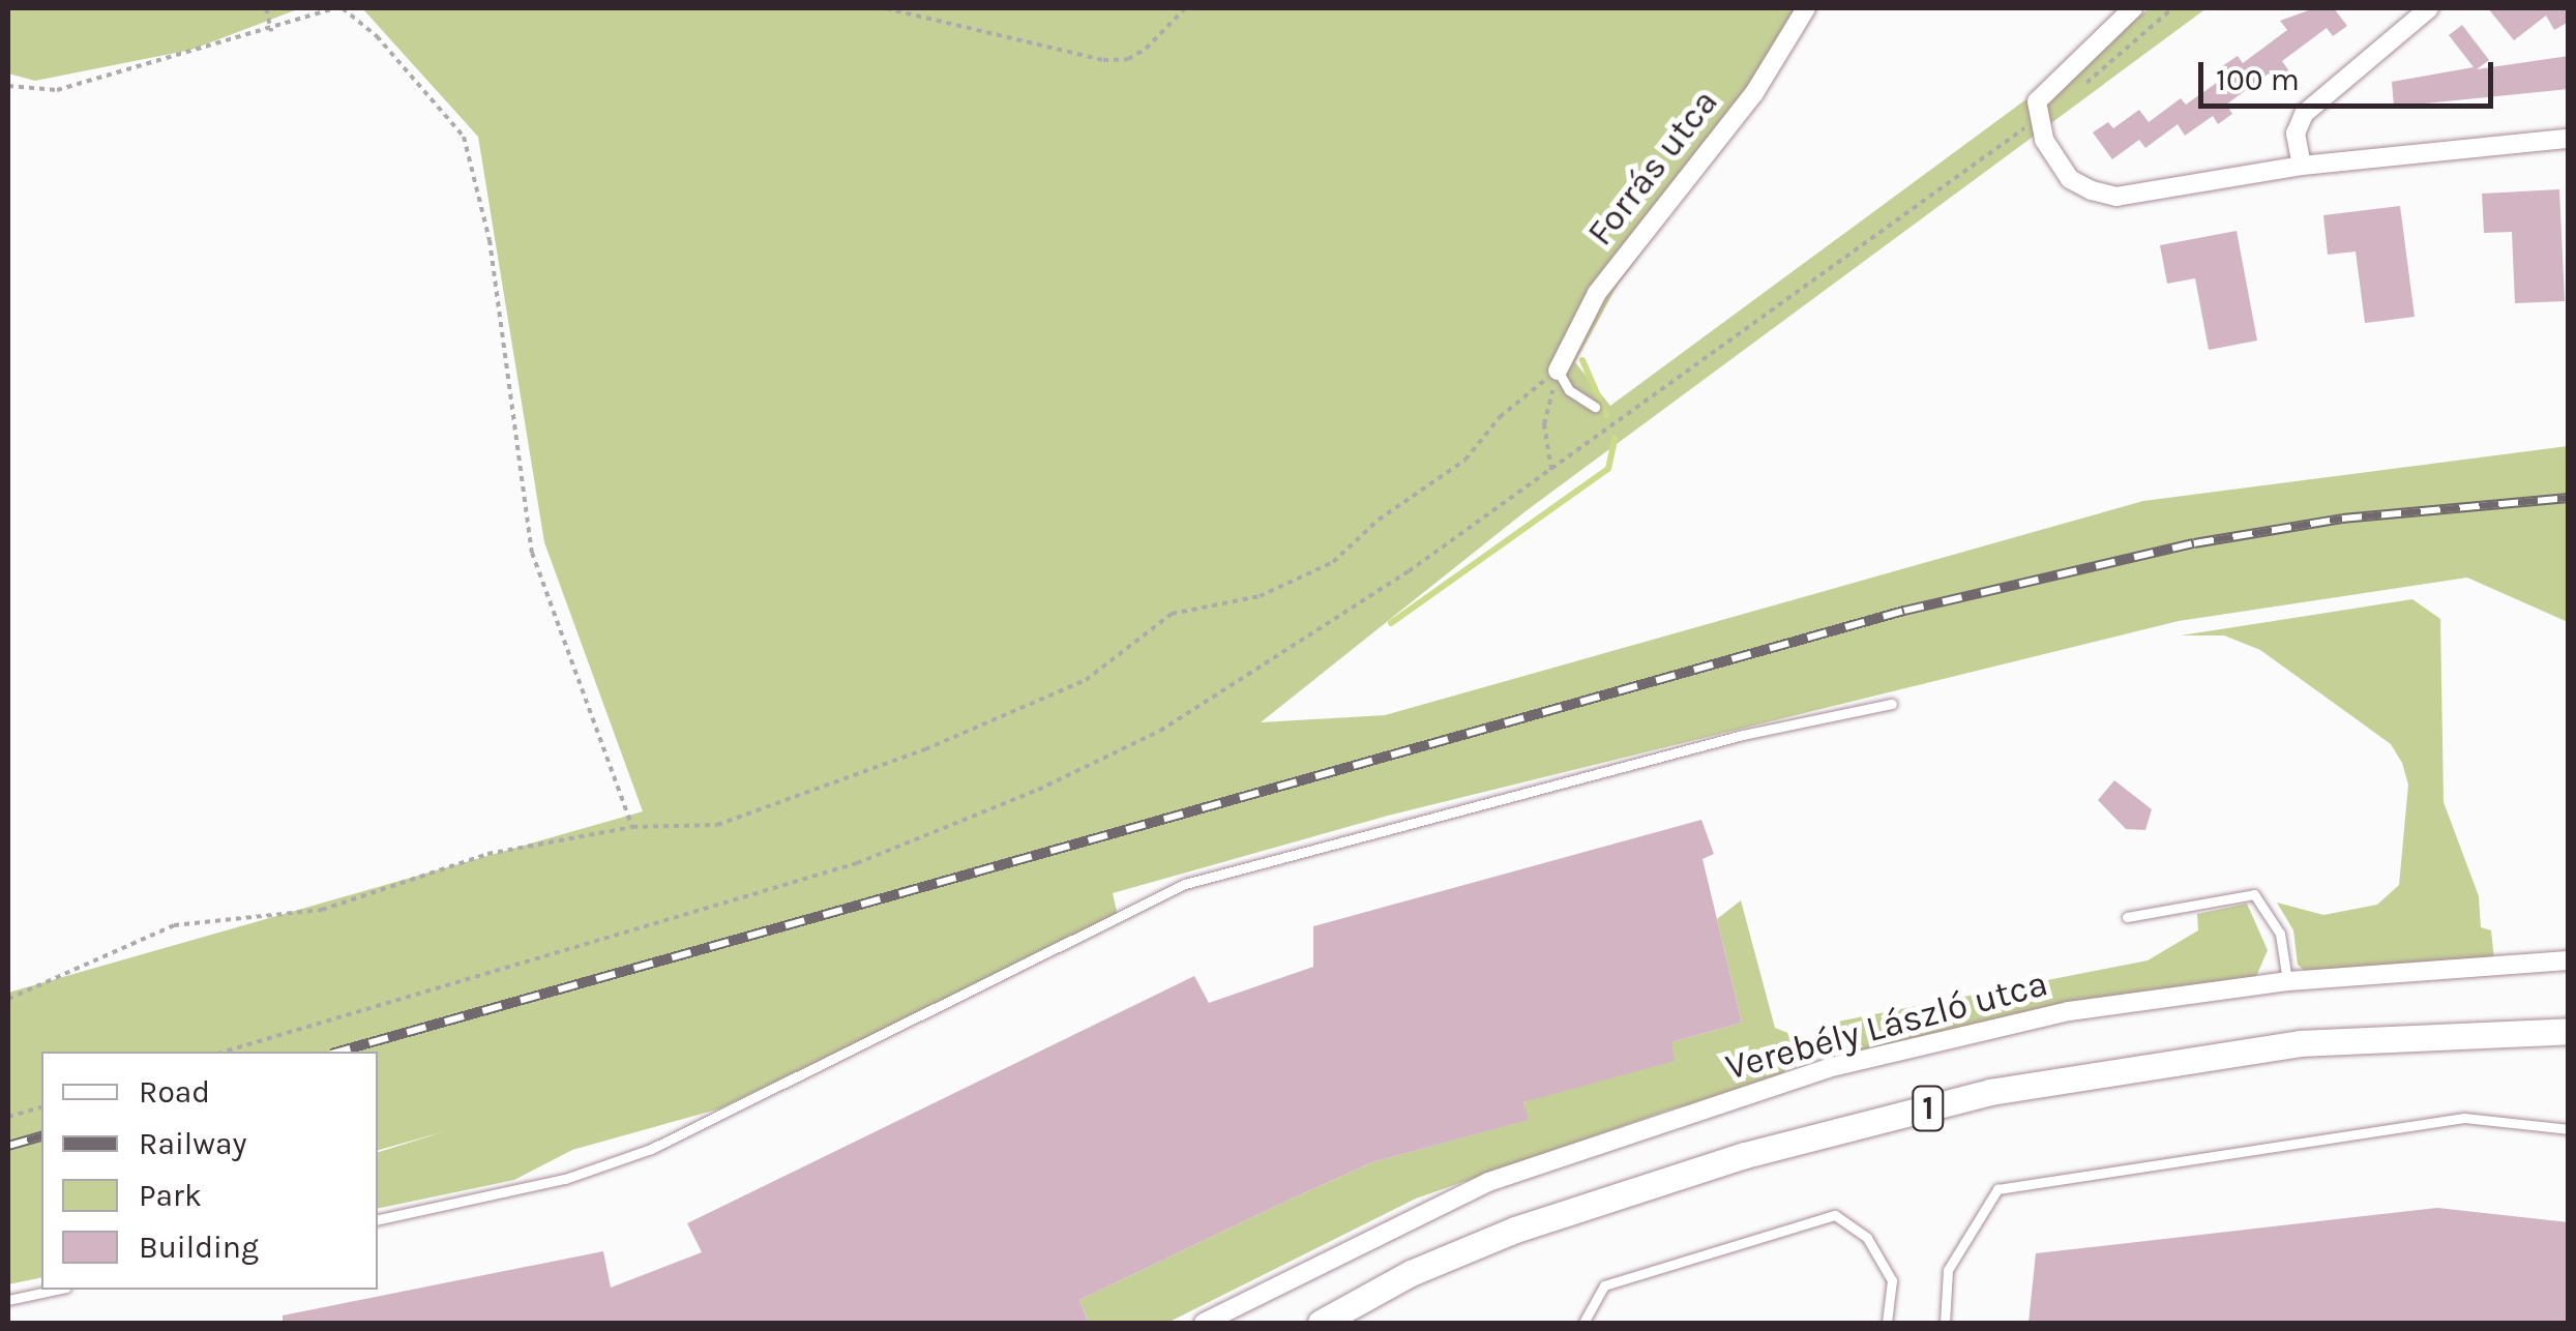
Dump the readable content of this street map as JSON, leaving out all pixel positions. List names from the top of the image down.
{
  "streets": {
    "main road": ["1"],
    "street": ["Forrás utca", "Verebély László utca"]
  },
  "legend": [
    "Road",
    "Railway",
    "Park",
    "Building"
  ],
  "scale_bar": "100 m"
}
